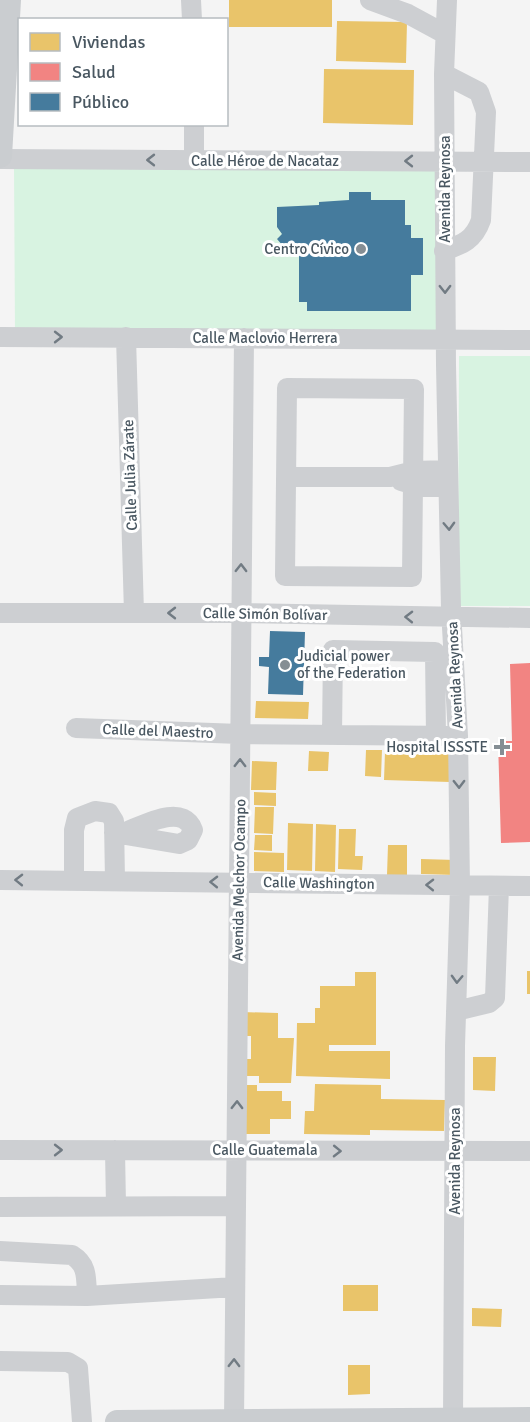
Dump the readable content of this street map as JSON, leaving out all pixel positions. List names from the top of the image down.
{
  "streets": {
    "street": [
      "Calle Héroe de Nacataz",
      "Avenida Reynosa",
      "Calle Maclovio Herrera",
      "Calle Julia Zárate",
      "Calle Simón Bolívar",
      "Calle del Maestro",
      "Avenida Melchor Ocampo",
      "Calle Washington",
      "Calle Guatemala"
    ]
  },
  "crossings": [
    ["Calle Héroe de Nacataz", "Avenida Reynosa"],
    ["Avenida Reynosa", "Calle Maclovio Herrera"],
    ["Avenida Reynosa", "Calle Simón Bolívar"],
    ["Avenida Reynosa", "Calle del Maestro"],
    ["Avenida Reynosa", "Calle Washington"],
    ["Avenida Reynosa", "Calle Guatemala"],
    ["Calle Maclovio Herrera", "Calle Julia Zárate"],
    ["Calle Maclovio Herrera", "Avenida Melchor Ocampo"],
    ["Calle Julia Zárate", "Calle Simón Bolívar"],
    ["Calle Simón Bolívar", "Avenida Melchor Ocampo"],
    ["Calle del Maestro", "Avenida Melchor Ocampo"],
    ["Avenida Melchor Ocampo", "Calle Washington"],
    ["Avenida Melchor Ocampo", "Calle Guatemala"]
  ],
  "one_way": [
    "Calle Héroe de Nacataz",
    "Avenida Reynosa",
    "Avenida Melchor Ocampo",
    "Calle Washington"
  ],
  "places": {
    "other": ["Centro Cívico", "Judicial power of the Federation"],
    "health": ["Hospital ISSSTE"]
  },
  "legend": ["Viviendas", "Salud", "Público"]
}
